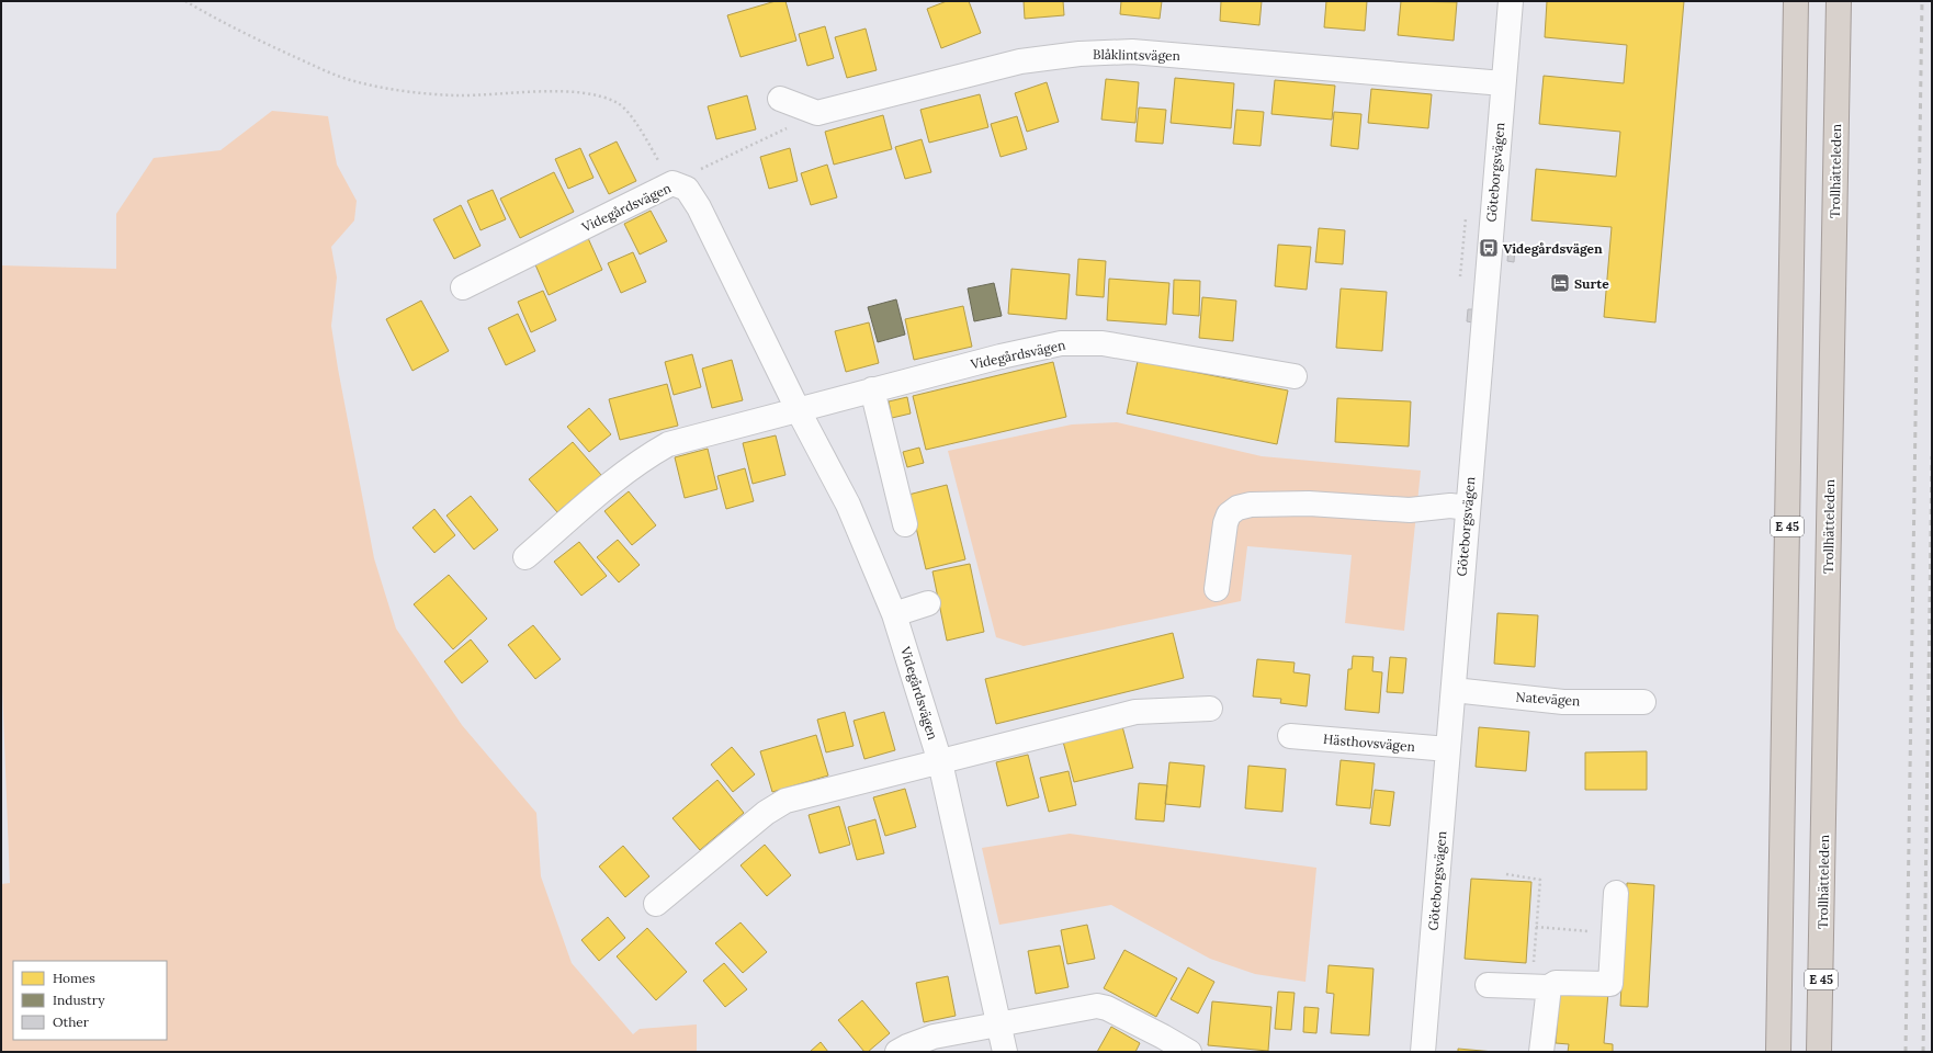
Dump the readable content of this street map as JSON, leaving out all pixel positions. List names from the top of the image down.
{
  "streets": {
    "highway": ["Trollhätteleden", "E 45"],
    "street": [
      "Blåklintsvägen",
      "Göteborgsvägen",
      "Videgårdsvägen",
      "Natevägen",
      "Hästhovsvägen"
    ]
  },
  "crossings": [
    ["Blåklintsvägen", "Göteborgsvägen"],
    ["Göteborgsvägen", "Natevägen"],
    ["Göteborgsvägen", "Hästhovsvägen"]
  ],
  "places": {
    "bus stop": ["Videgårdsvägen"],
    "hotel": ["Surte"]
  },
  "legend": ["Homes", "Industry", "Other"]
}
